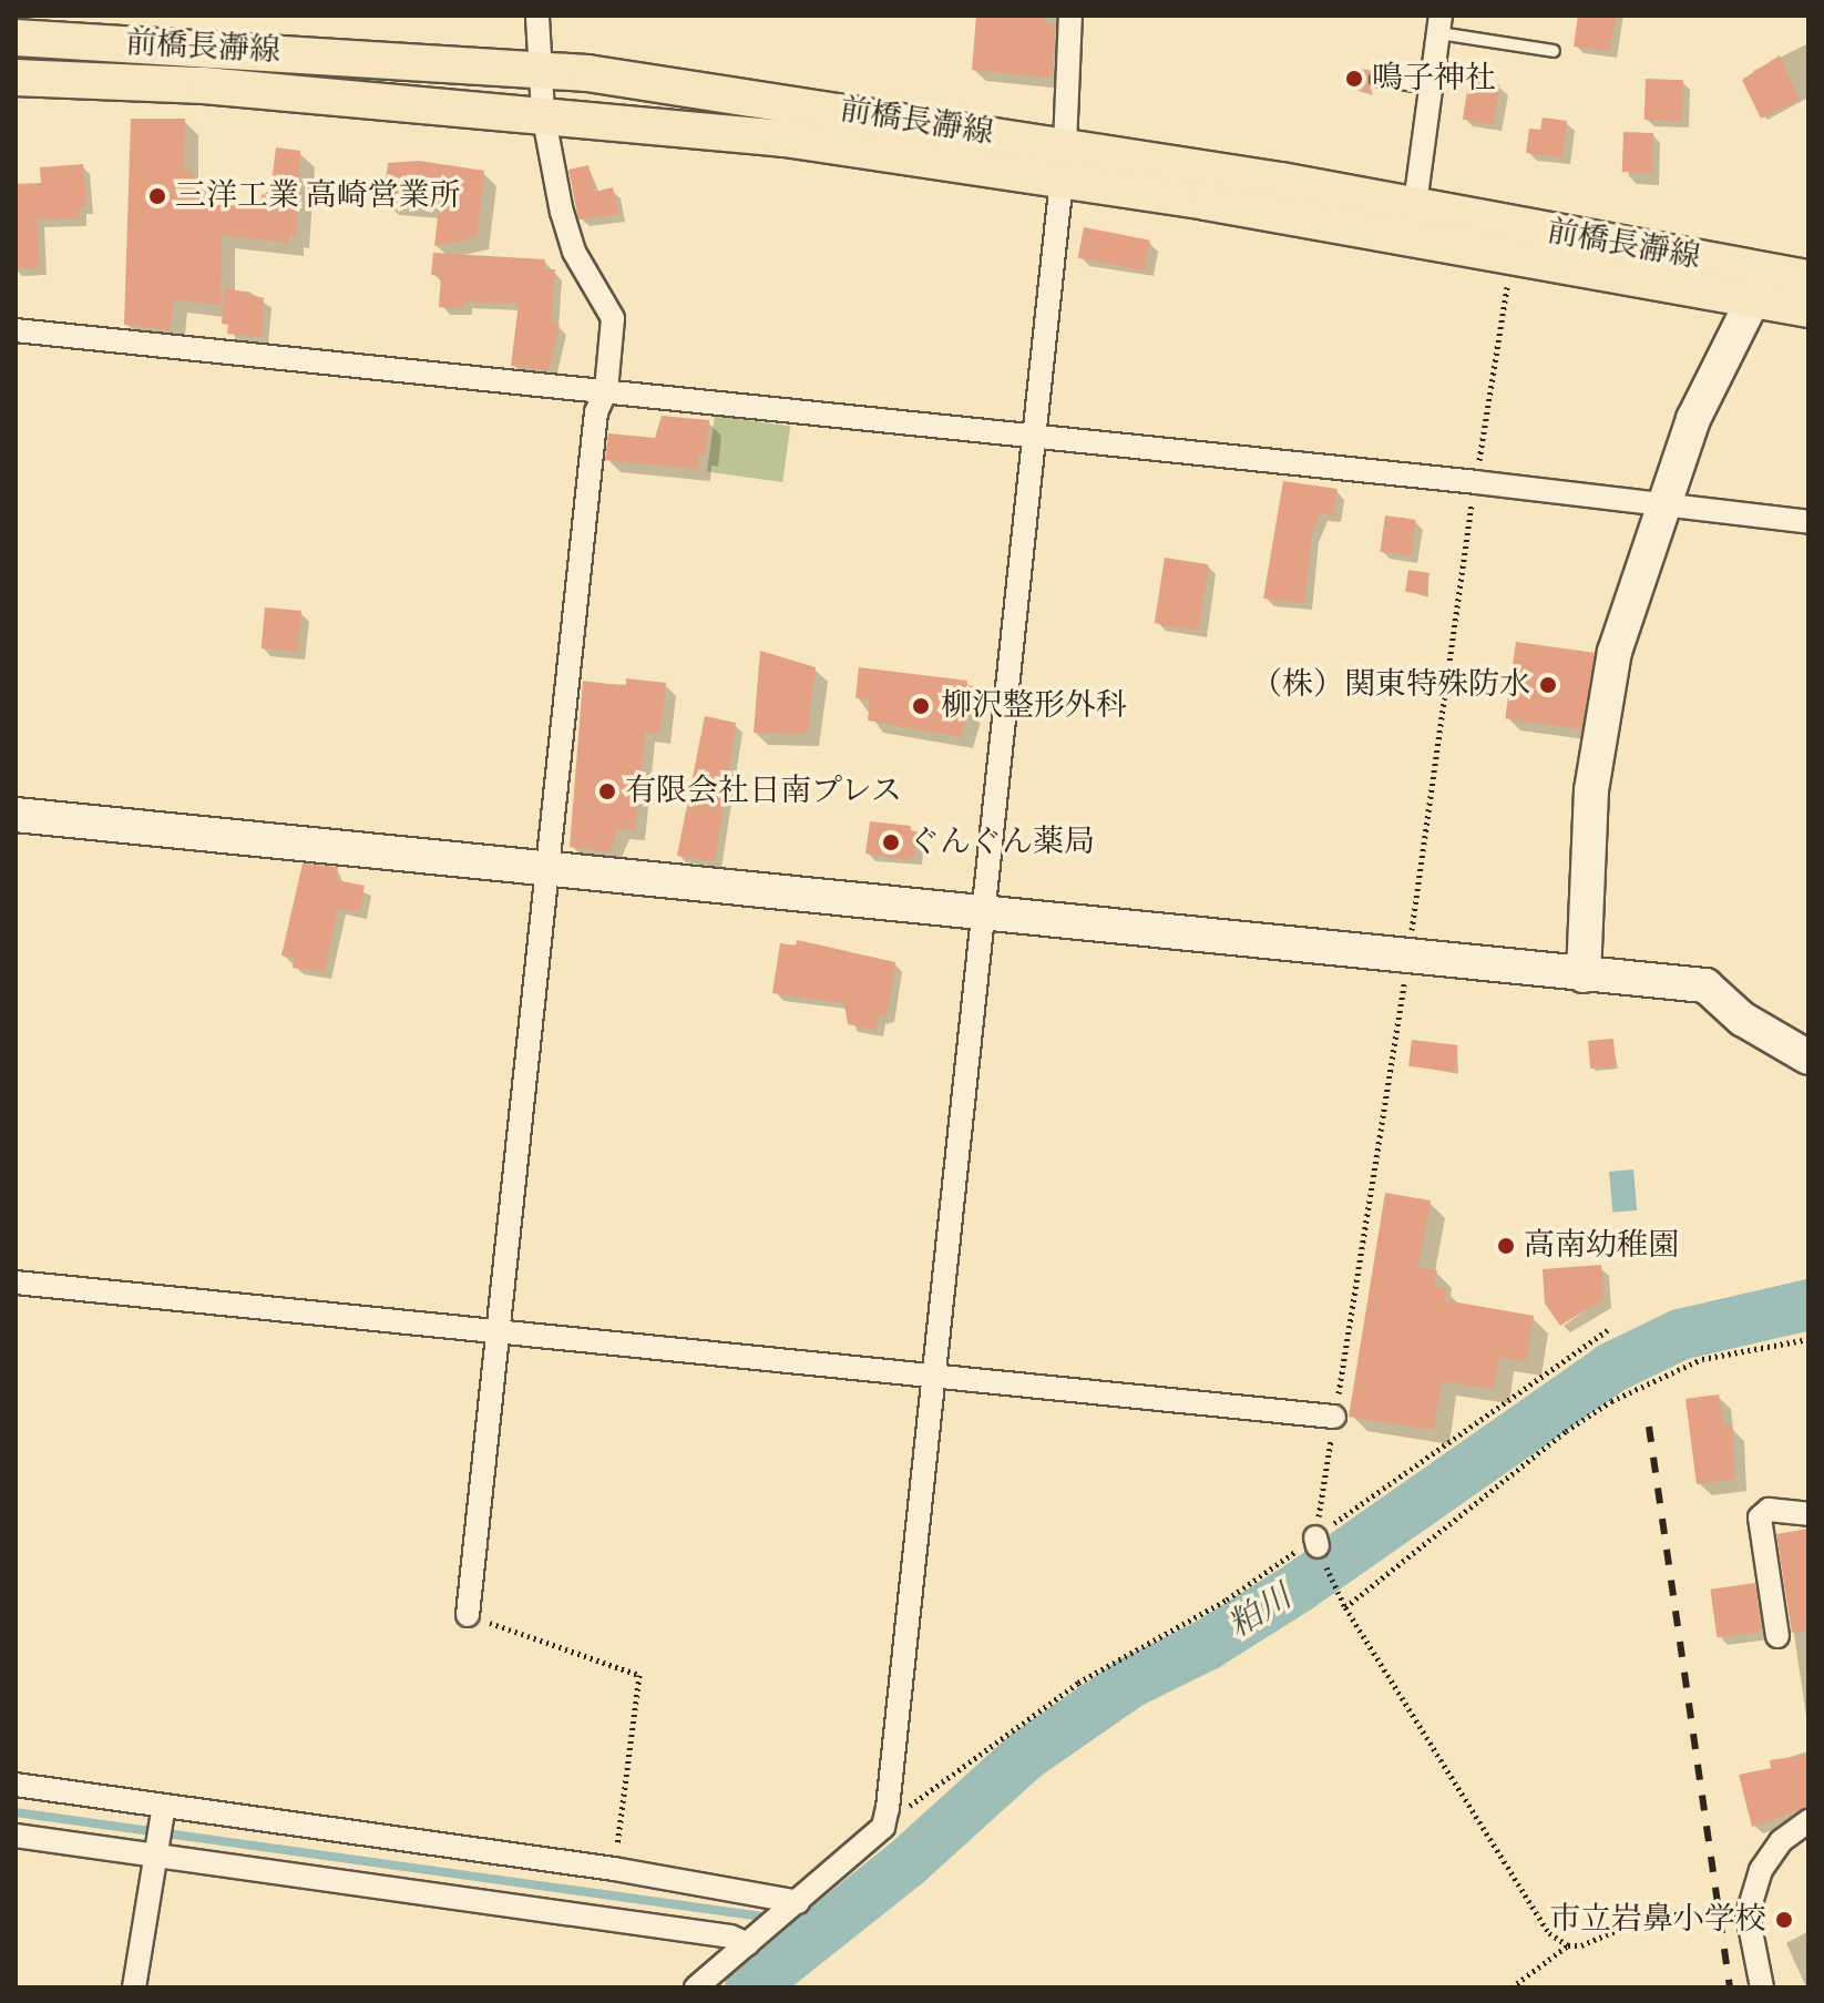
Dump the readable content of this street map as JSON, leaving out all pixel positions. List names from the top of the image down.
{
  "streets": {
    "main road": ["前橋長瀞線"]
  },
  "water": ["粕川"],
  "places": [
    "鳴子神社",
    "三洋工業 高崎営業所",
    "（株）関東特殊防水",
    "柳沢整形外科",
    "有限会社日南プレス",
    "ぐんぐん薬局",
    "高南幼稚園",
    "市立岩鼻小学校"
  ]
}
